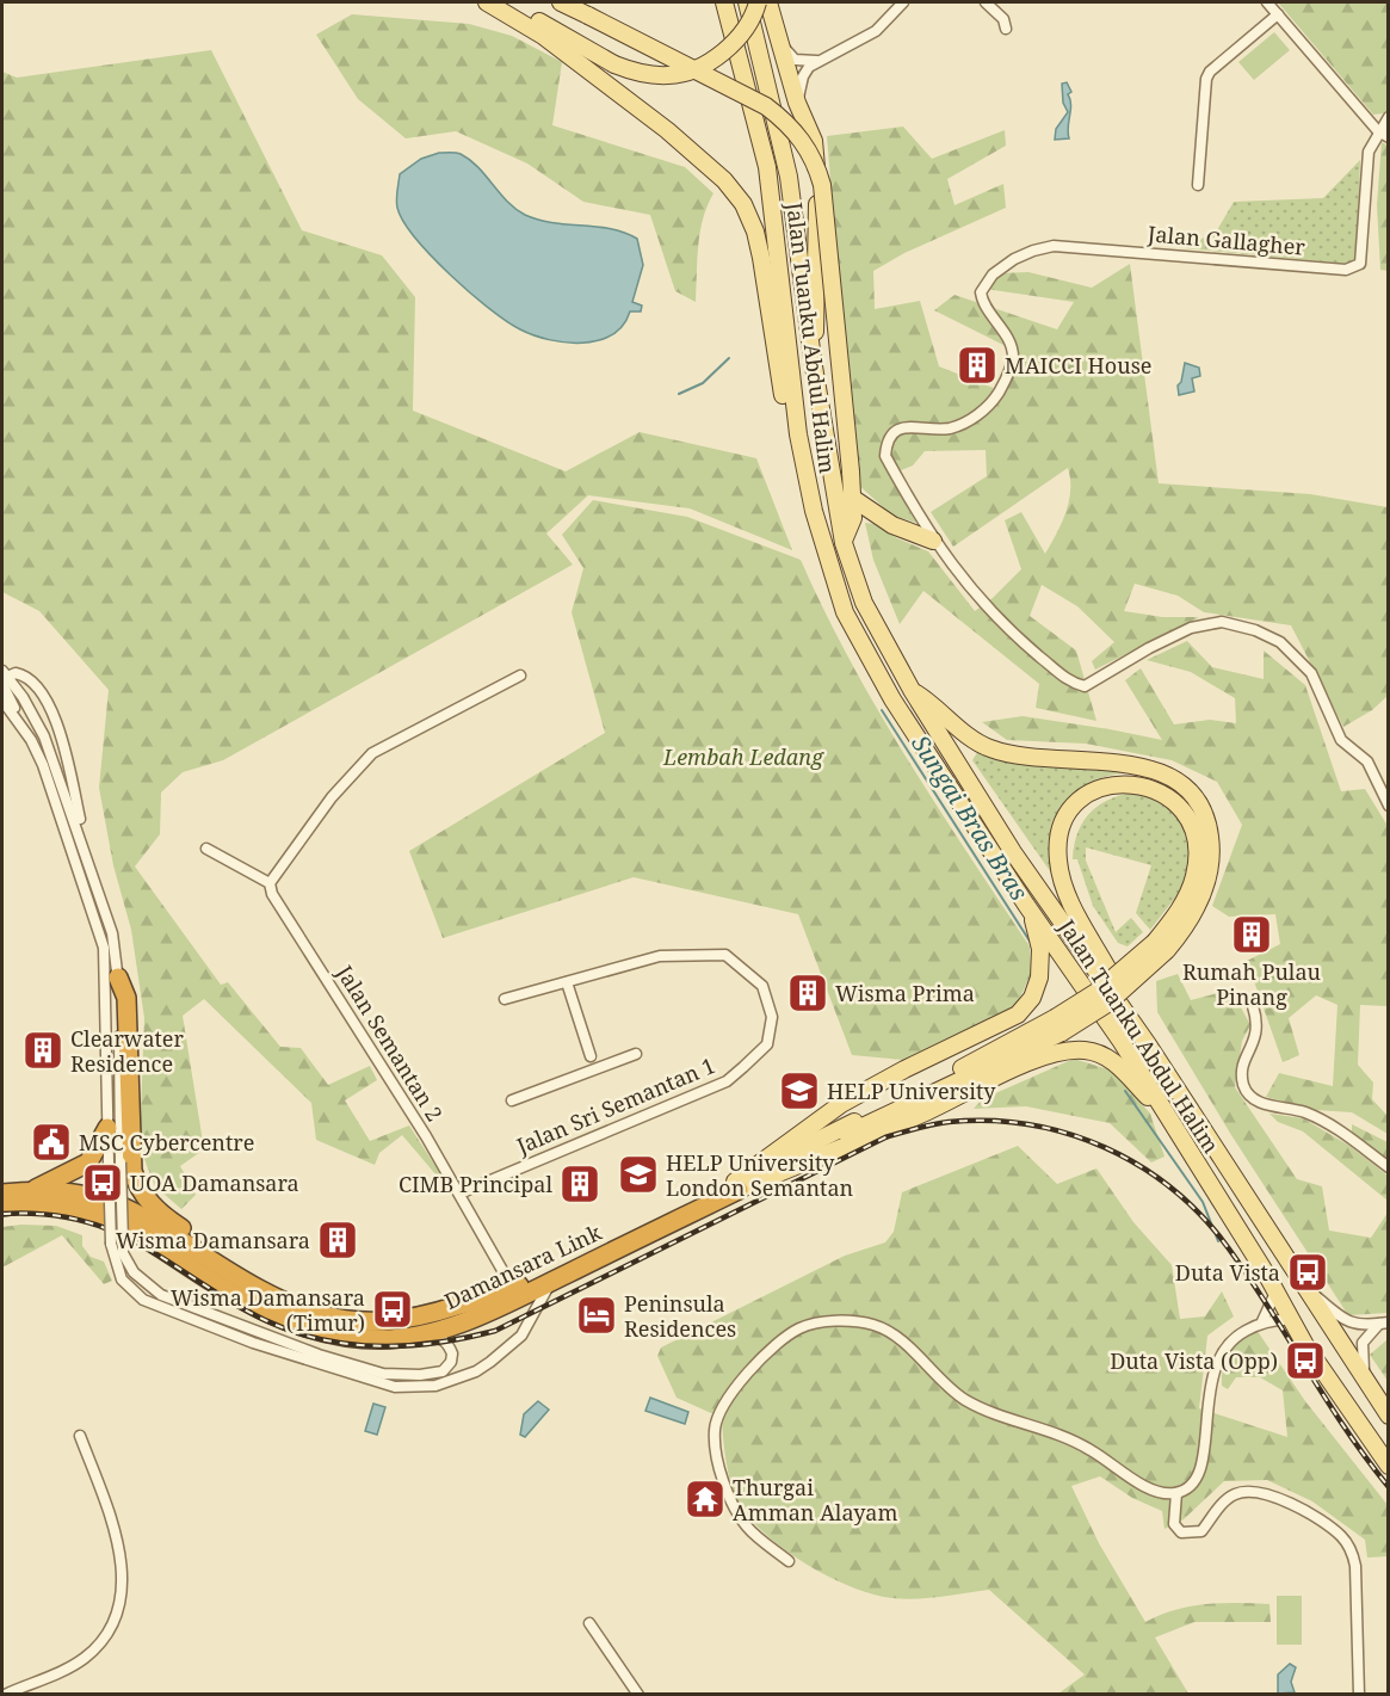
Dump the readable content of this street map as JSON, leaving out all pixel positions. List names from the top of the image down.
{
  "streets": {
    "highway": ["Damansara Link"],
    "main road": ["Jalan Tuanku Abdul Halim"],
    "street": ["Jalan Gallagher", "Jalan Semantan 2", "Jalan Sri Semantan 1"]
  },
  "crossings": [
    ["Jalan Semantan 2", "Jalan Sri Semantan 1"],
    ["Jalan Semantan 2", "Damansara Link"]
  ],
  "water": ["Sungai Bras Bras"],
  "parks": ["Lembah Ledang"],
  "places": {
    "building": [
      "MAICCI House",
      "Rumah Pulau Pinang",
      "Wisma Prima",
      "Clearwater Residence",
      "CIMB Principal",
      "Wisma Damansara"
    ],
    "school or university": ["HELP University", "HELP University London Semantan"],
    "public building": ["MSC Cybercentre"],
    "bus stop": [
      "UOA Damansara",
      "Duta Vista",
      "Wisma Damansara (Timur)",
      "Duta Vista (Opp)"
    ],
    "hotel": ["Peninsula Residences"],
    "temple": ["Thurgai Amman Alayam"]
  }
}
